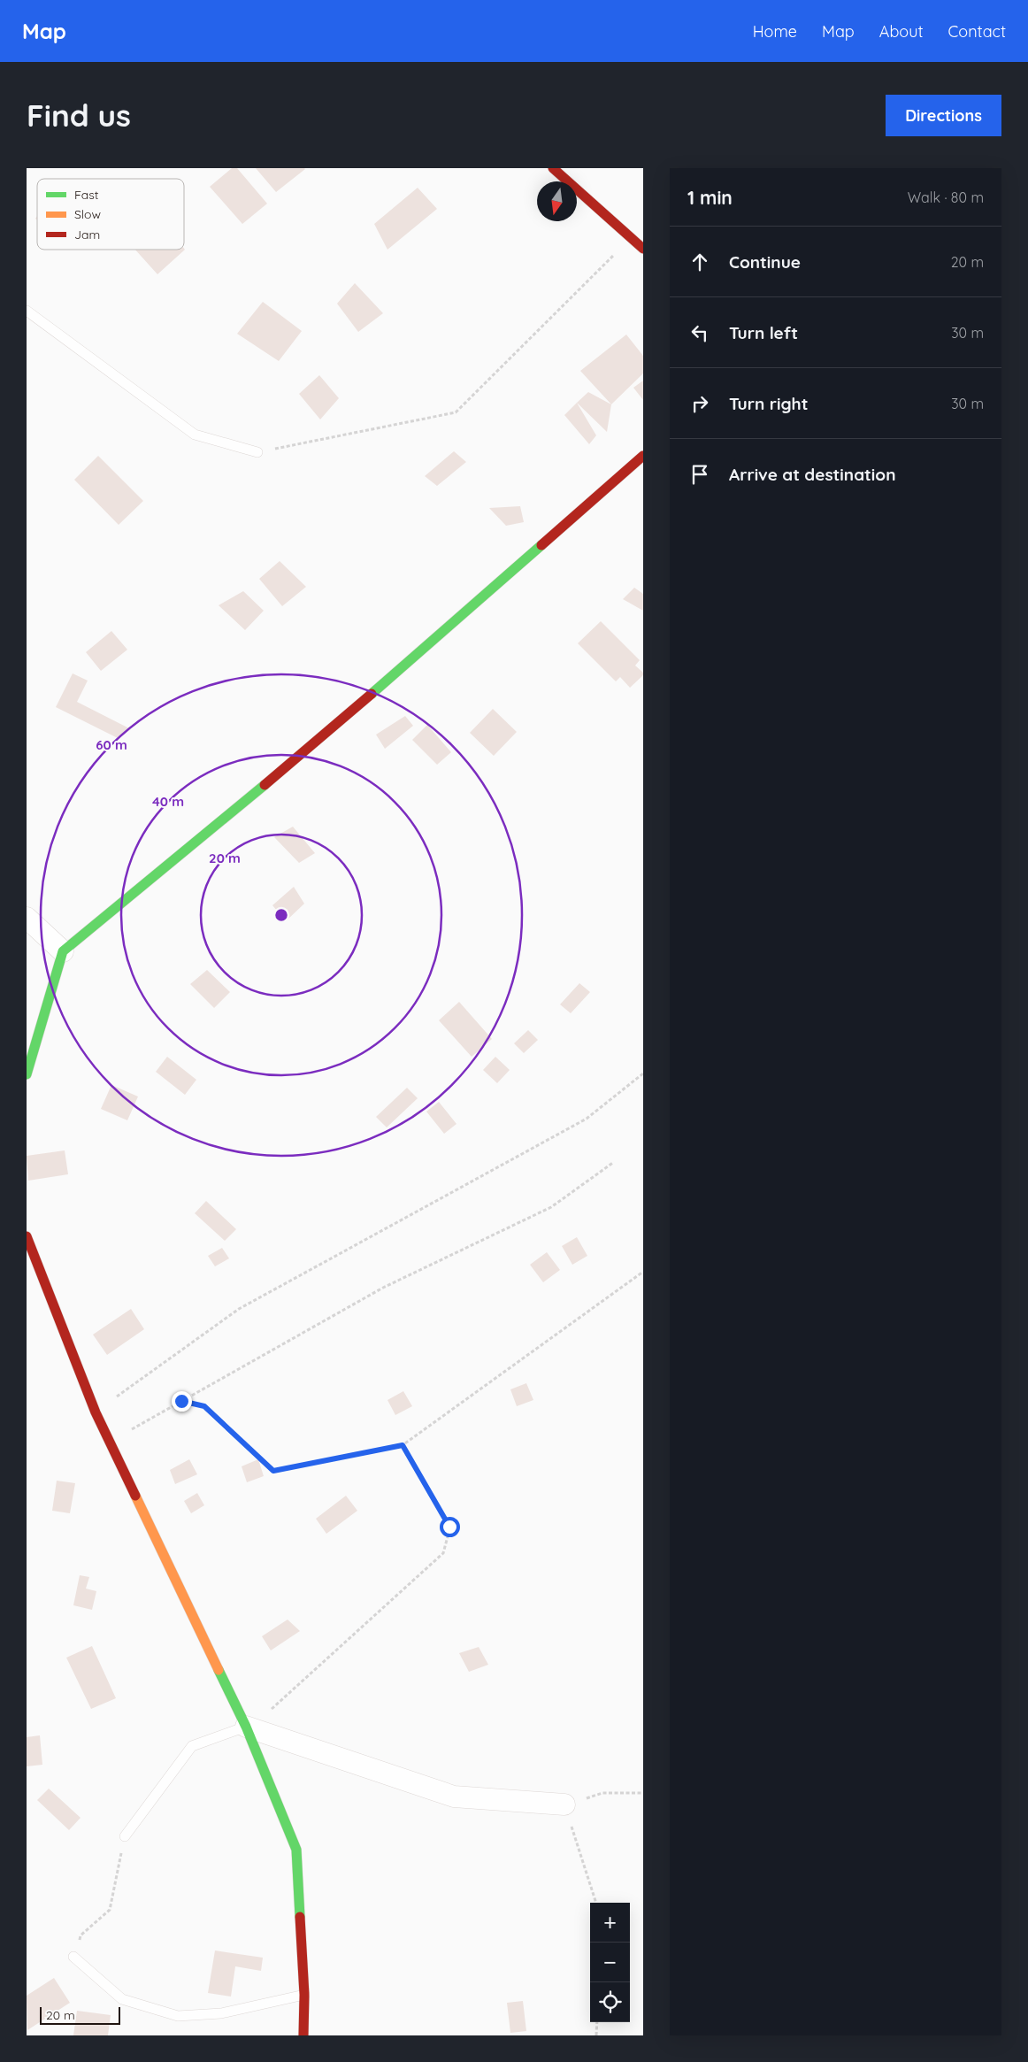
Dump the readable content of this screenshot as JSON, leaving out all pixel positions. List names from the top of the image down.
{
  "legend": ["Fast", "Slow", "Jam"],
  "scale_bar": "20 m",
  "north": "bottom",
  "page": {
    "header": "Map",
    "nav": [
      "Home",
      "Map",
      "About",
      "Contact"
    ],
    "buttons": "Directions",
    "title": "Find us",
    "heading": ["1 min", "Walk · 80 m"],
    "list": [
      ["Continue", "20 m"],
      ["Turn left", "30 m"],
      ["Turn right", "30 m"],
      "Arrive at destination"
    ],
    "map_buttons": ["+", "−"],
    "scale": "20 m"
  },
  "rings": ["60 m", "40 m", "20 m"]
}
